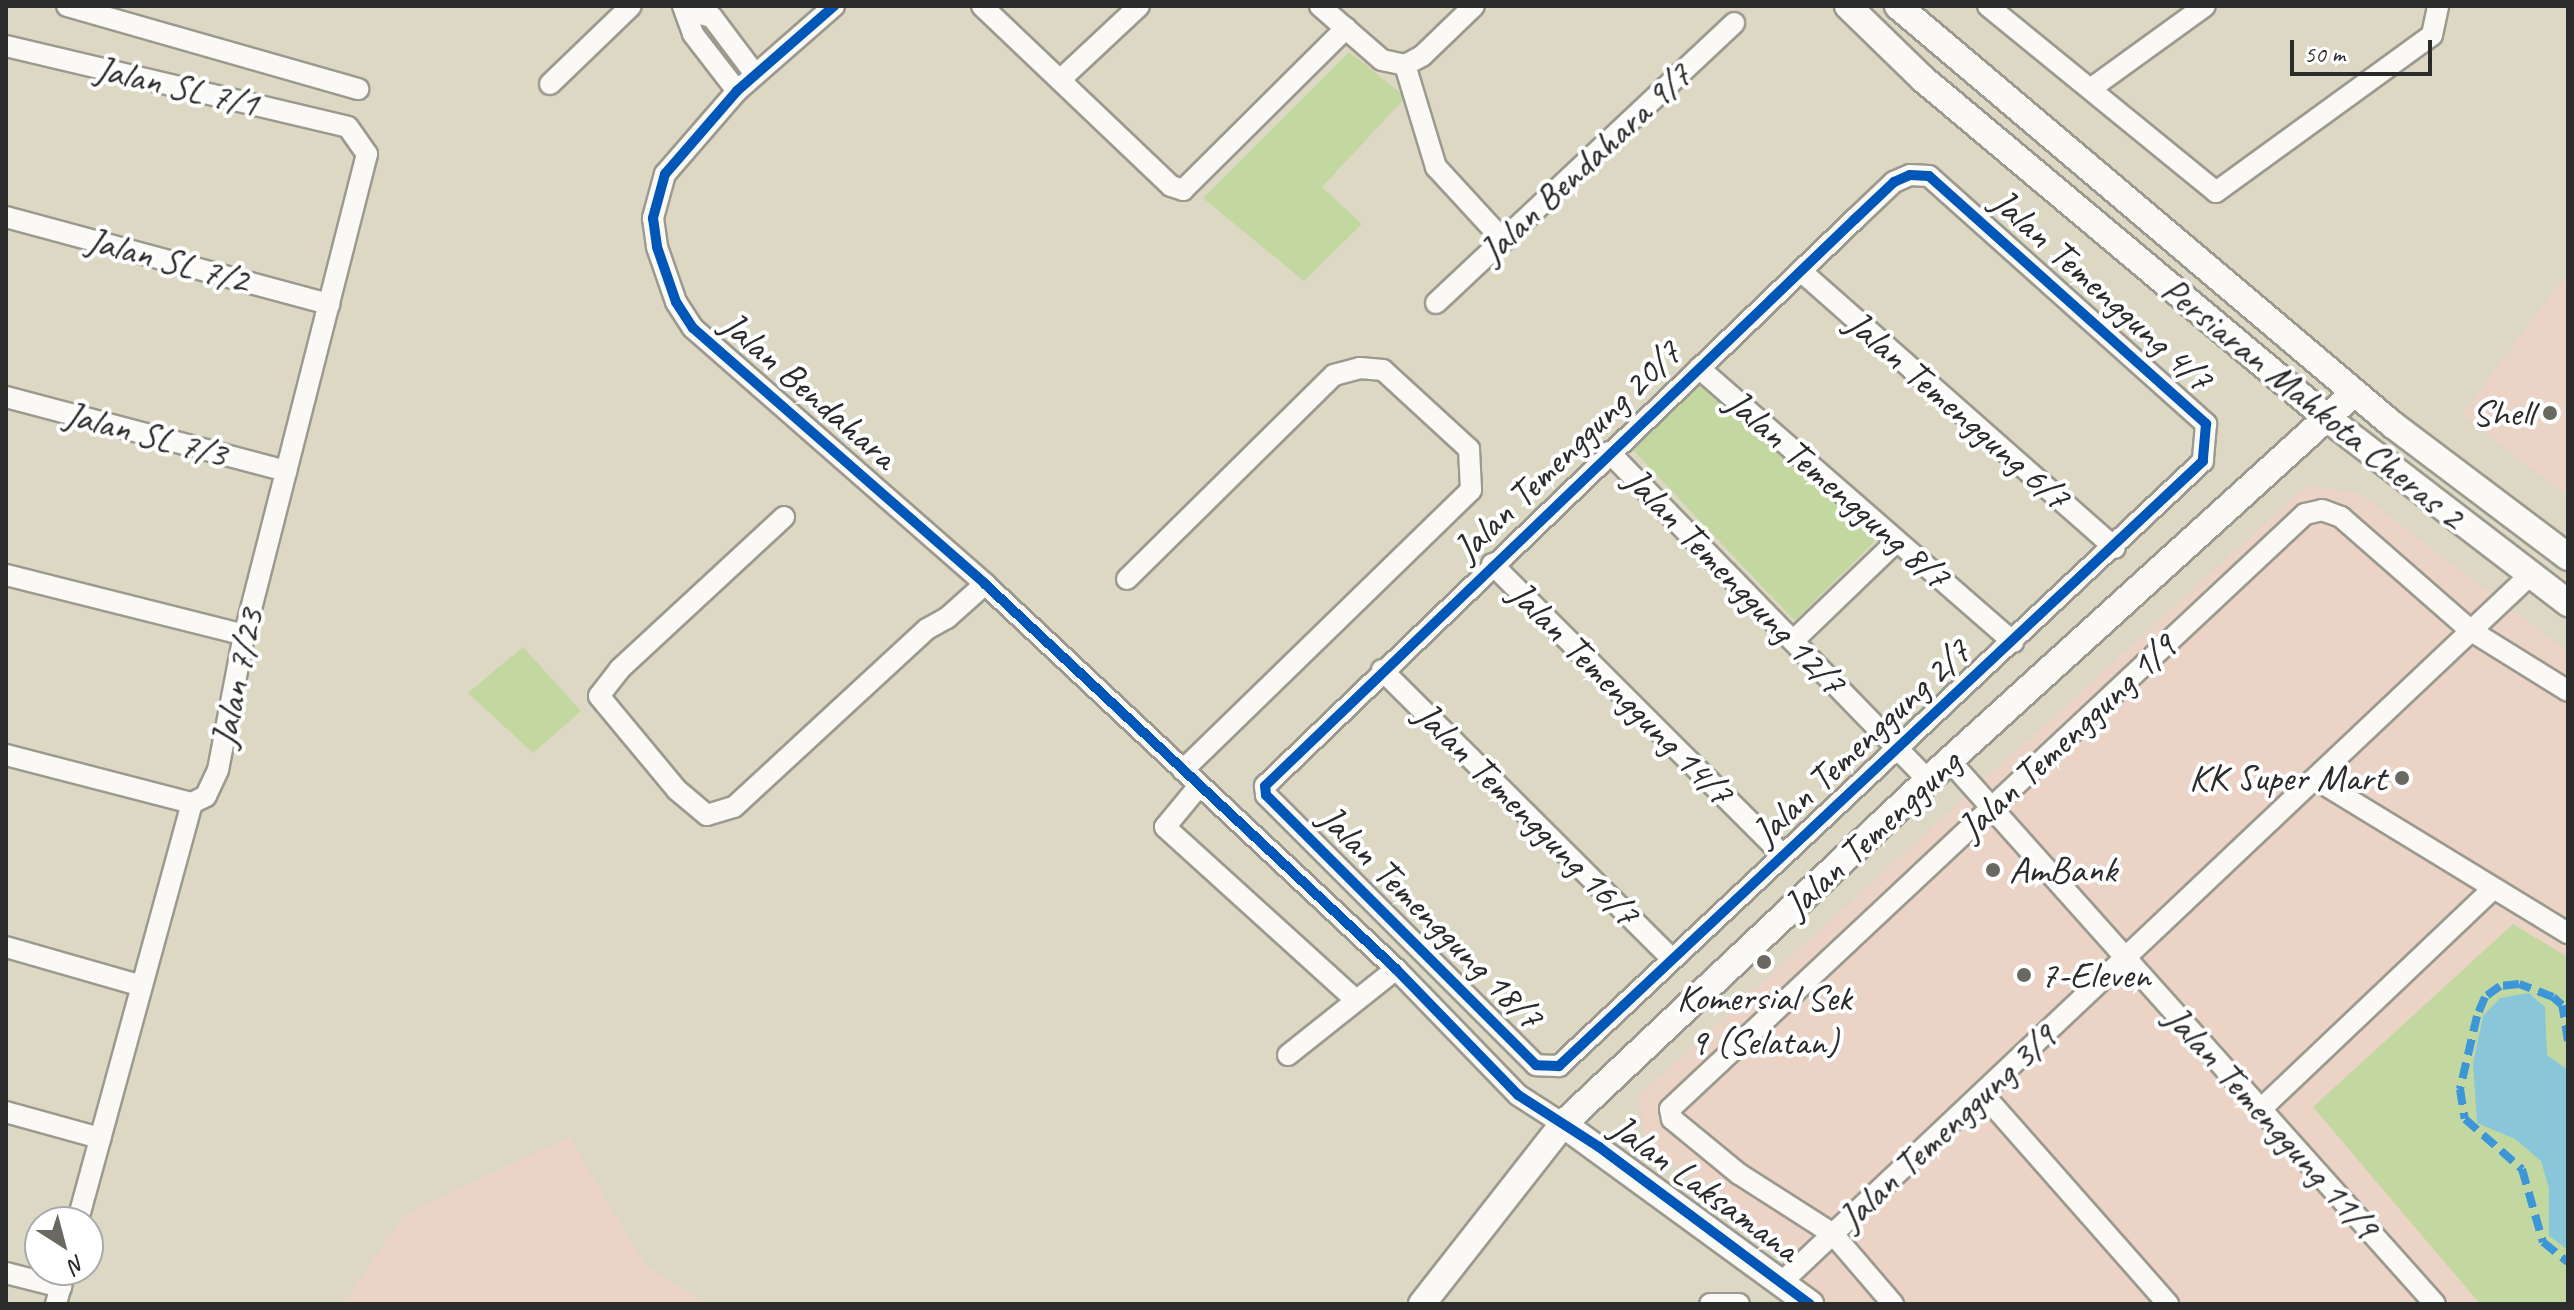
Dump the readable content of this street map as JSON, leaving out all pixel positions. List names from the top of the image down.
{
  "streets": {
    "street": [
      "Jalan SL 7/1",
      "Jalan Bendahara 9/7",
      "Jalan SL 7/2",
      "Jalan Temenggung 4/7",
      "Jalan Bendahara",
      "Persiaran Mahkota Cheras 2",
      "Jalan Temenggung 6/7",
      "Jalan SL 7/3",
      "Jalan Temenggung 20/7",
      "Jalan Temenggung 8/7",
      "Jalan Temenggung 12/7",
      "Jalan 7/23",
      "Jalan Temenggung 14/7",
      "Jalan Temenggung 1/9",
      "Jalan Temenggung 2/7",
      "Jalan Temenggung 16/7",
      "Jalan Temenggung",
      "Jalan Temenggung 18/7",
      "Jalan Temenggung 11/9",
      "Jalan Temenggung 3/9",
      "Jalan Laksamana"
    ]
  },
  "crossings": [
    ["Jalan SL 7/1", "Jalan 7/23"],
    ["Jalan SL 7/2", "Jalan 7/23"],
    ["Jalan Temenggung 4/7", "Jalan Temenggung 20/7"],
    ["Jalan Temenggung 4/7", "Jalan Temenggung 2/7"],
    ["Jalan Bendahara", "Jalan Temenggung"],
    ["Jalan Bendahara", "Jalan Laksamana"],
    ["Persiaran Mahkota Cheras 2", "Jalan Temenggung"],
    ["Persiaran Mahkota Cheras 2", "Jalan Temenggung 3/9"],
    ["Jalan Temenggung 6/7", "Jalan Temenggung 20/7"],
    ["Jalan Temenggung 6/7", "Jalan Temenggung 2/7"],
    ["Jalan SL 7/3", "Jalan 7/23"],
    ["Jalan Temenggung 20/7", "Jalan Temenggung 8/7"],
    ["Jalan Temenggung 20/7", "Jalan Temenggung 12/7"],
    ["Jalan Temenggung 20/7", "Jalan Temenggung 14/7"],
    ["Jalan Temenggung 20/7", "Jalan Temenggung 16/7"],
    ["Jalan Temenggung 20/7", "Jalan Temenggung 18/7"],
    ["Jalan Temenggung 8/7", "Jalan Temenggung 2/7"],
    ["Jalan Temenggung 12/7", "Jalan Temenggung 2/7"],
    ["Jalan Temenggung 12/7", "Jalan Temenggung"],
    ["Jalan Temenggung 14/7", "Jalan Temenggung 2/7"],
    ["Jalan Temenggung 1/9", "Jalan Temenggung 11/9"],
    ["Jalan Temenggung 1/9", "Jalan Temenggung 3/9"],
    ["Jalan Temenggung 2/7", "Jalan Temenggung 16/7"],
    ["Jalan Temenggung 2/7", "Jalan Temenggung 18/7"],
    ["Jalan Temenggung", "Jalan Temenggung 11/9"],
    ["Jalan Temenggung", "Jalan Laksamana"],
    ["Jalan Temenggung 11/9", "Jalan Temenggung 3/9"],
    ["Jalan Temenggung 3/9", "Jalan Laksamana"]
  ],
  "places": [
    "Shell",
    "KK Super Mart",
    "AmBank",
    "Komersial Sek 9 (Selatan)",
    "7-Eleven"
  ],
  "scale_bar": "50 m",
  "north": "bottom right"
}
